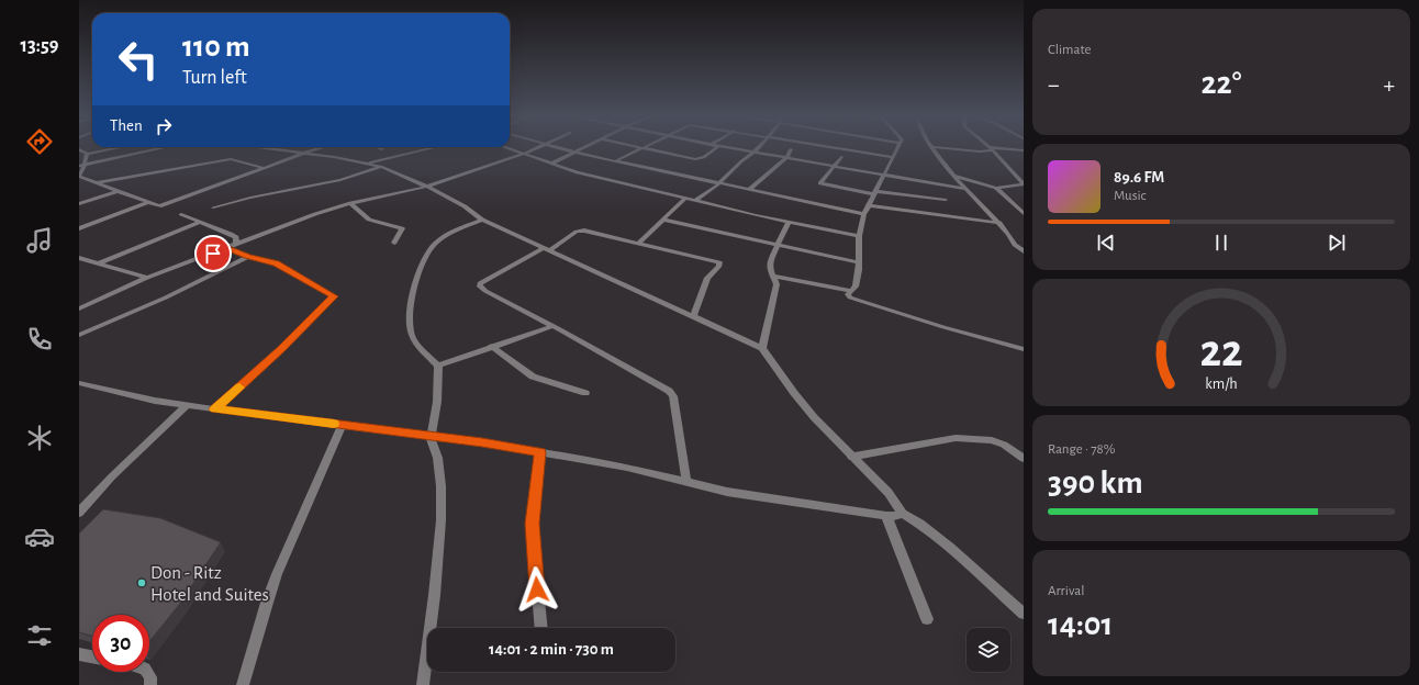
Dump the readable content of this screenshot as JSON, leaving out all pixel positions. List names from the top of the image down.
{
  "places": ["Don - Ritz Hotel and Suites"],
  "page": {
    "tabs": "13:59",
    "tile": [
      "Climate",
      ["Range · 78%", "390 km"],
      ["Arrival", "14:01"]
    ],
    "turn": ["110 m", "Turn left"],
    "heat": ["−", "22°", "+"],
    "then": "Then",
    "song": ["89.6 FM", "Music"],
    "limit": "30",
    "trip": "14:01 · 2 min · 730 m",
    "gauge": ["22", "km/h"]
  }
}
